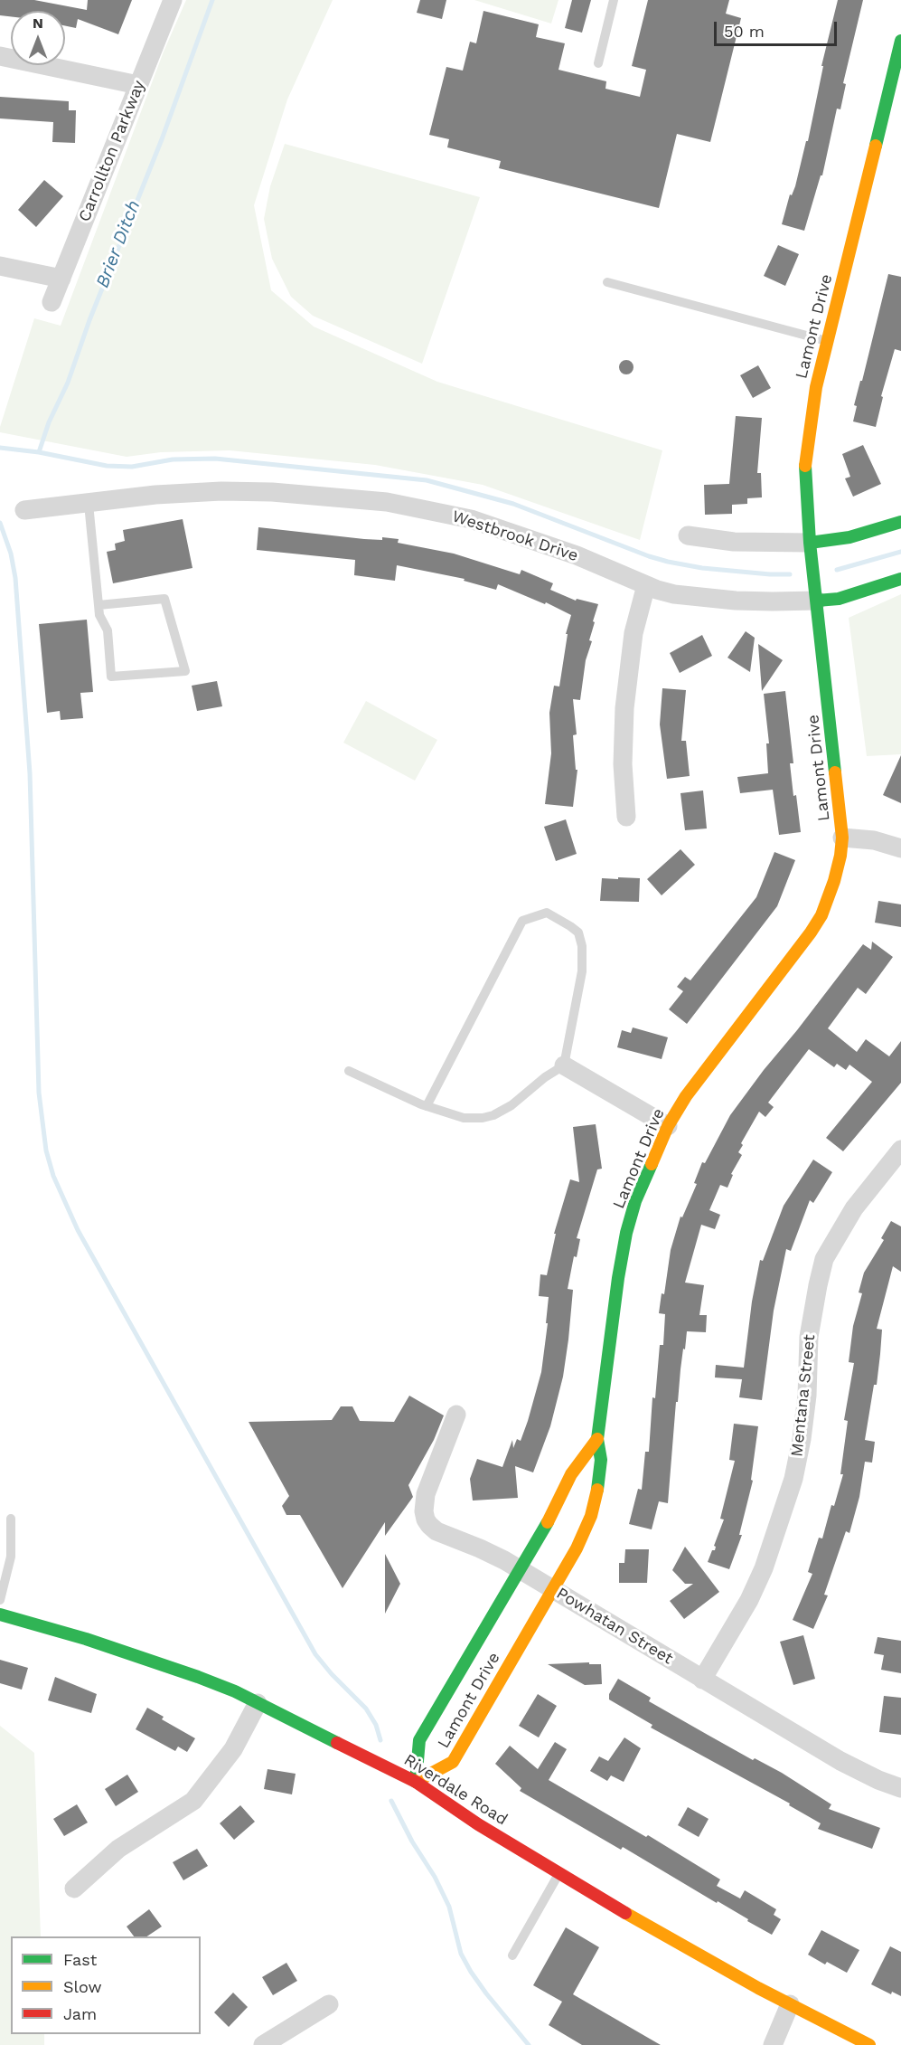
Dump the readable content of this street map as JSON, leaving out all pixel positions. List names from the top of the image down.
{
  "streets": {
    "street": [
      "Carrollton Parkway",
      "Lamont Drive",
      "Westbrook Drive",
      "Mentana Street",
      "Powhatan Street",
      "Riverdale Road"
    ]
  },
  "crossings": [
    ["Lamont Drive", "Westbrook Drive"],
    ["Lamont Drive", "Powhatan Street"],
    ["Lamont Drive", "Riverdale Road"],
    ["Mentana Street", "Powhatan Street"]
  ],
  "water": ["Brier Ditch"],
  "legend": ["Fast", "Slow", "Jam"],
  "scale_bar": "50 m",
  "north": "top"
}
